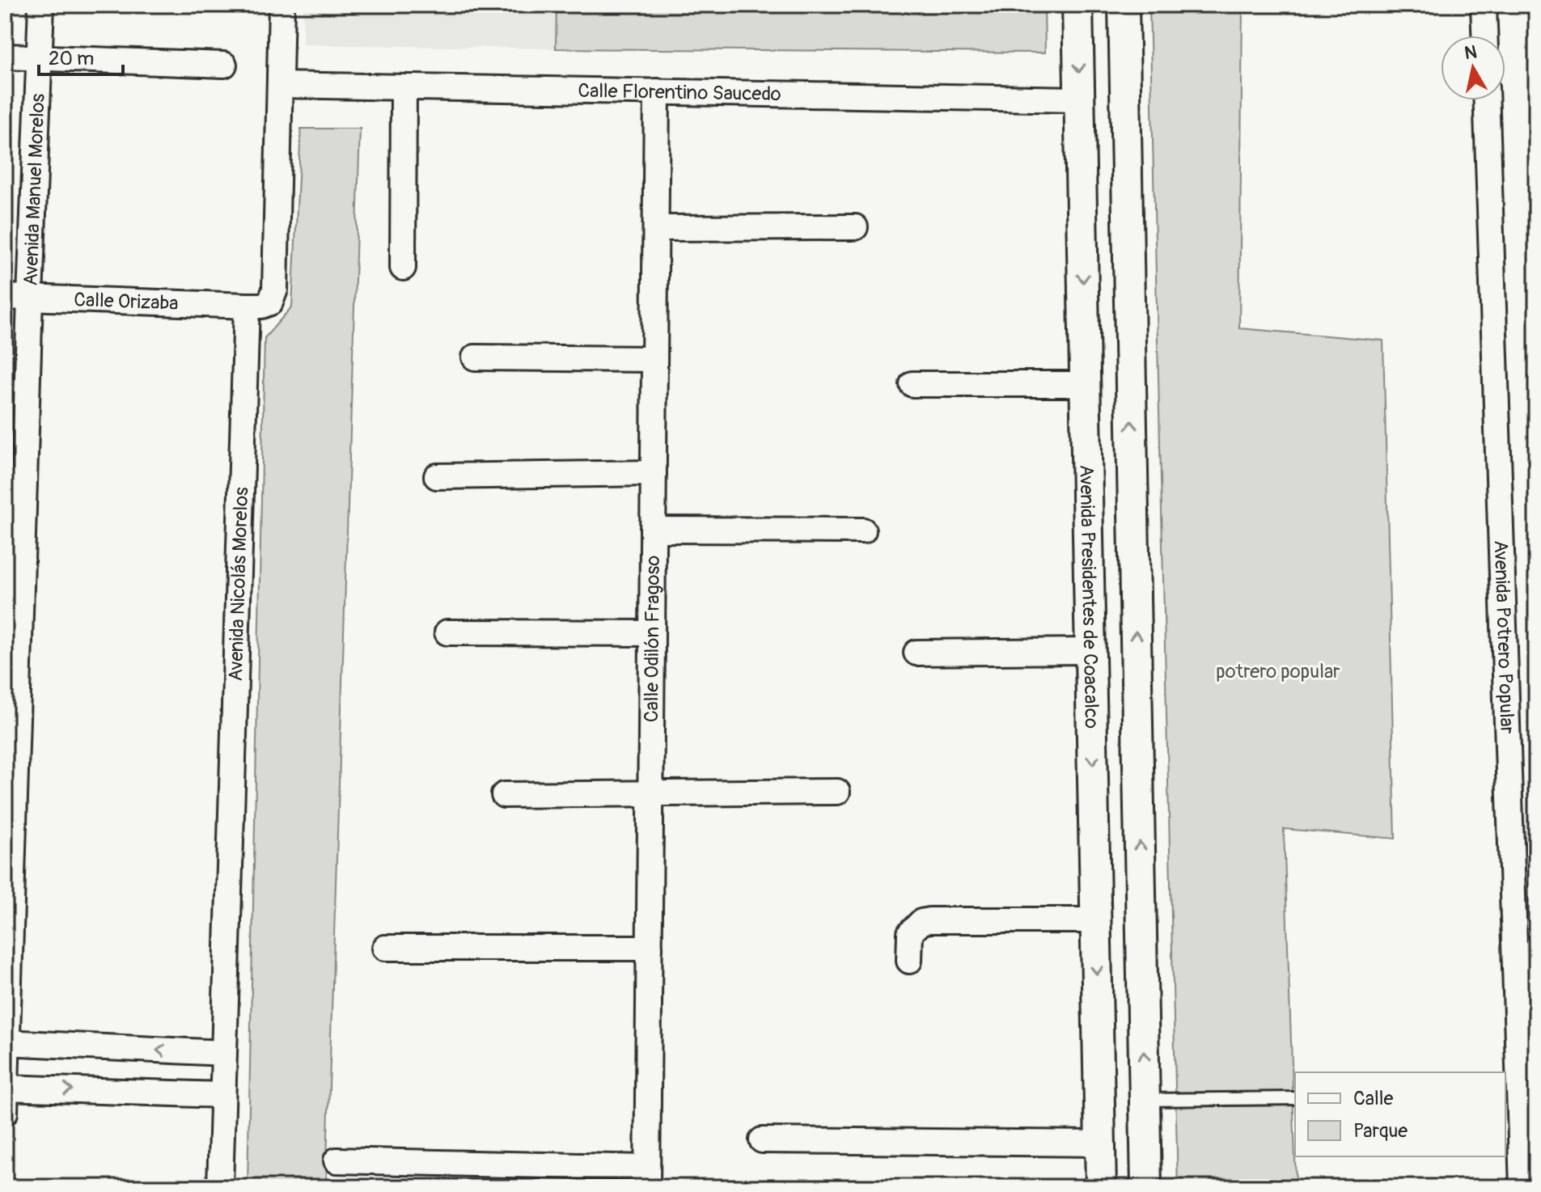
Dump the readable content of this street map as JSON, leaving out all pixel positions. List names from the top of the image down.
{
  "streets": {
    "street": [
      "Calle Florentino Saucedo",
      "Avenida Manuel Morelos",
      "Calle Orizaba",
      "Avenida Nicolás Morelos",
      "Avenida Presidentes de Coacalco",
      "Avenida Potrero Popular",
      "Calle Odilón Fragoso"
    ]
  },
  "crossings": [
    ["Calle Florentino Saucedo", "Avenida Presidentes de Coacalco"],
    ["Calle Florentino Saucedo", "Calle Odilón Fragoso"],
    ["Avenida Manuel Morelos", "Calle Orizaba"],
    ["Calle Orizaba", "Avenida Nicolás Morelos"]
  ],
  "parks": ["potrero popular"],
  "legend": ["Calle", "Parque"],
  "scale_bar": "20 m",
  "north": "top"
}
